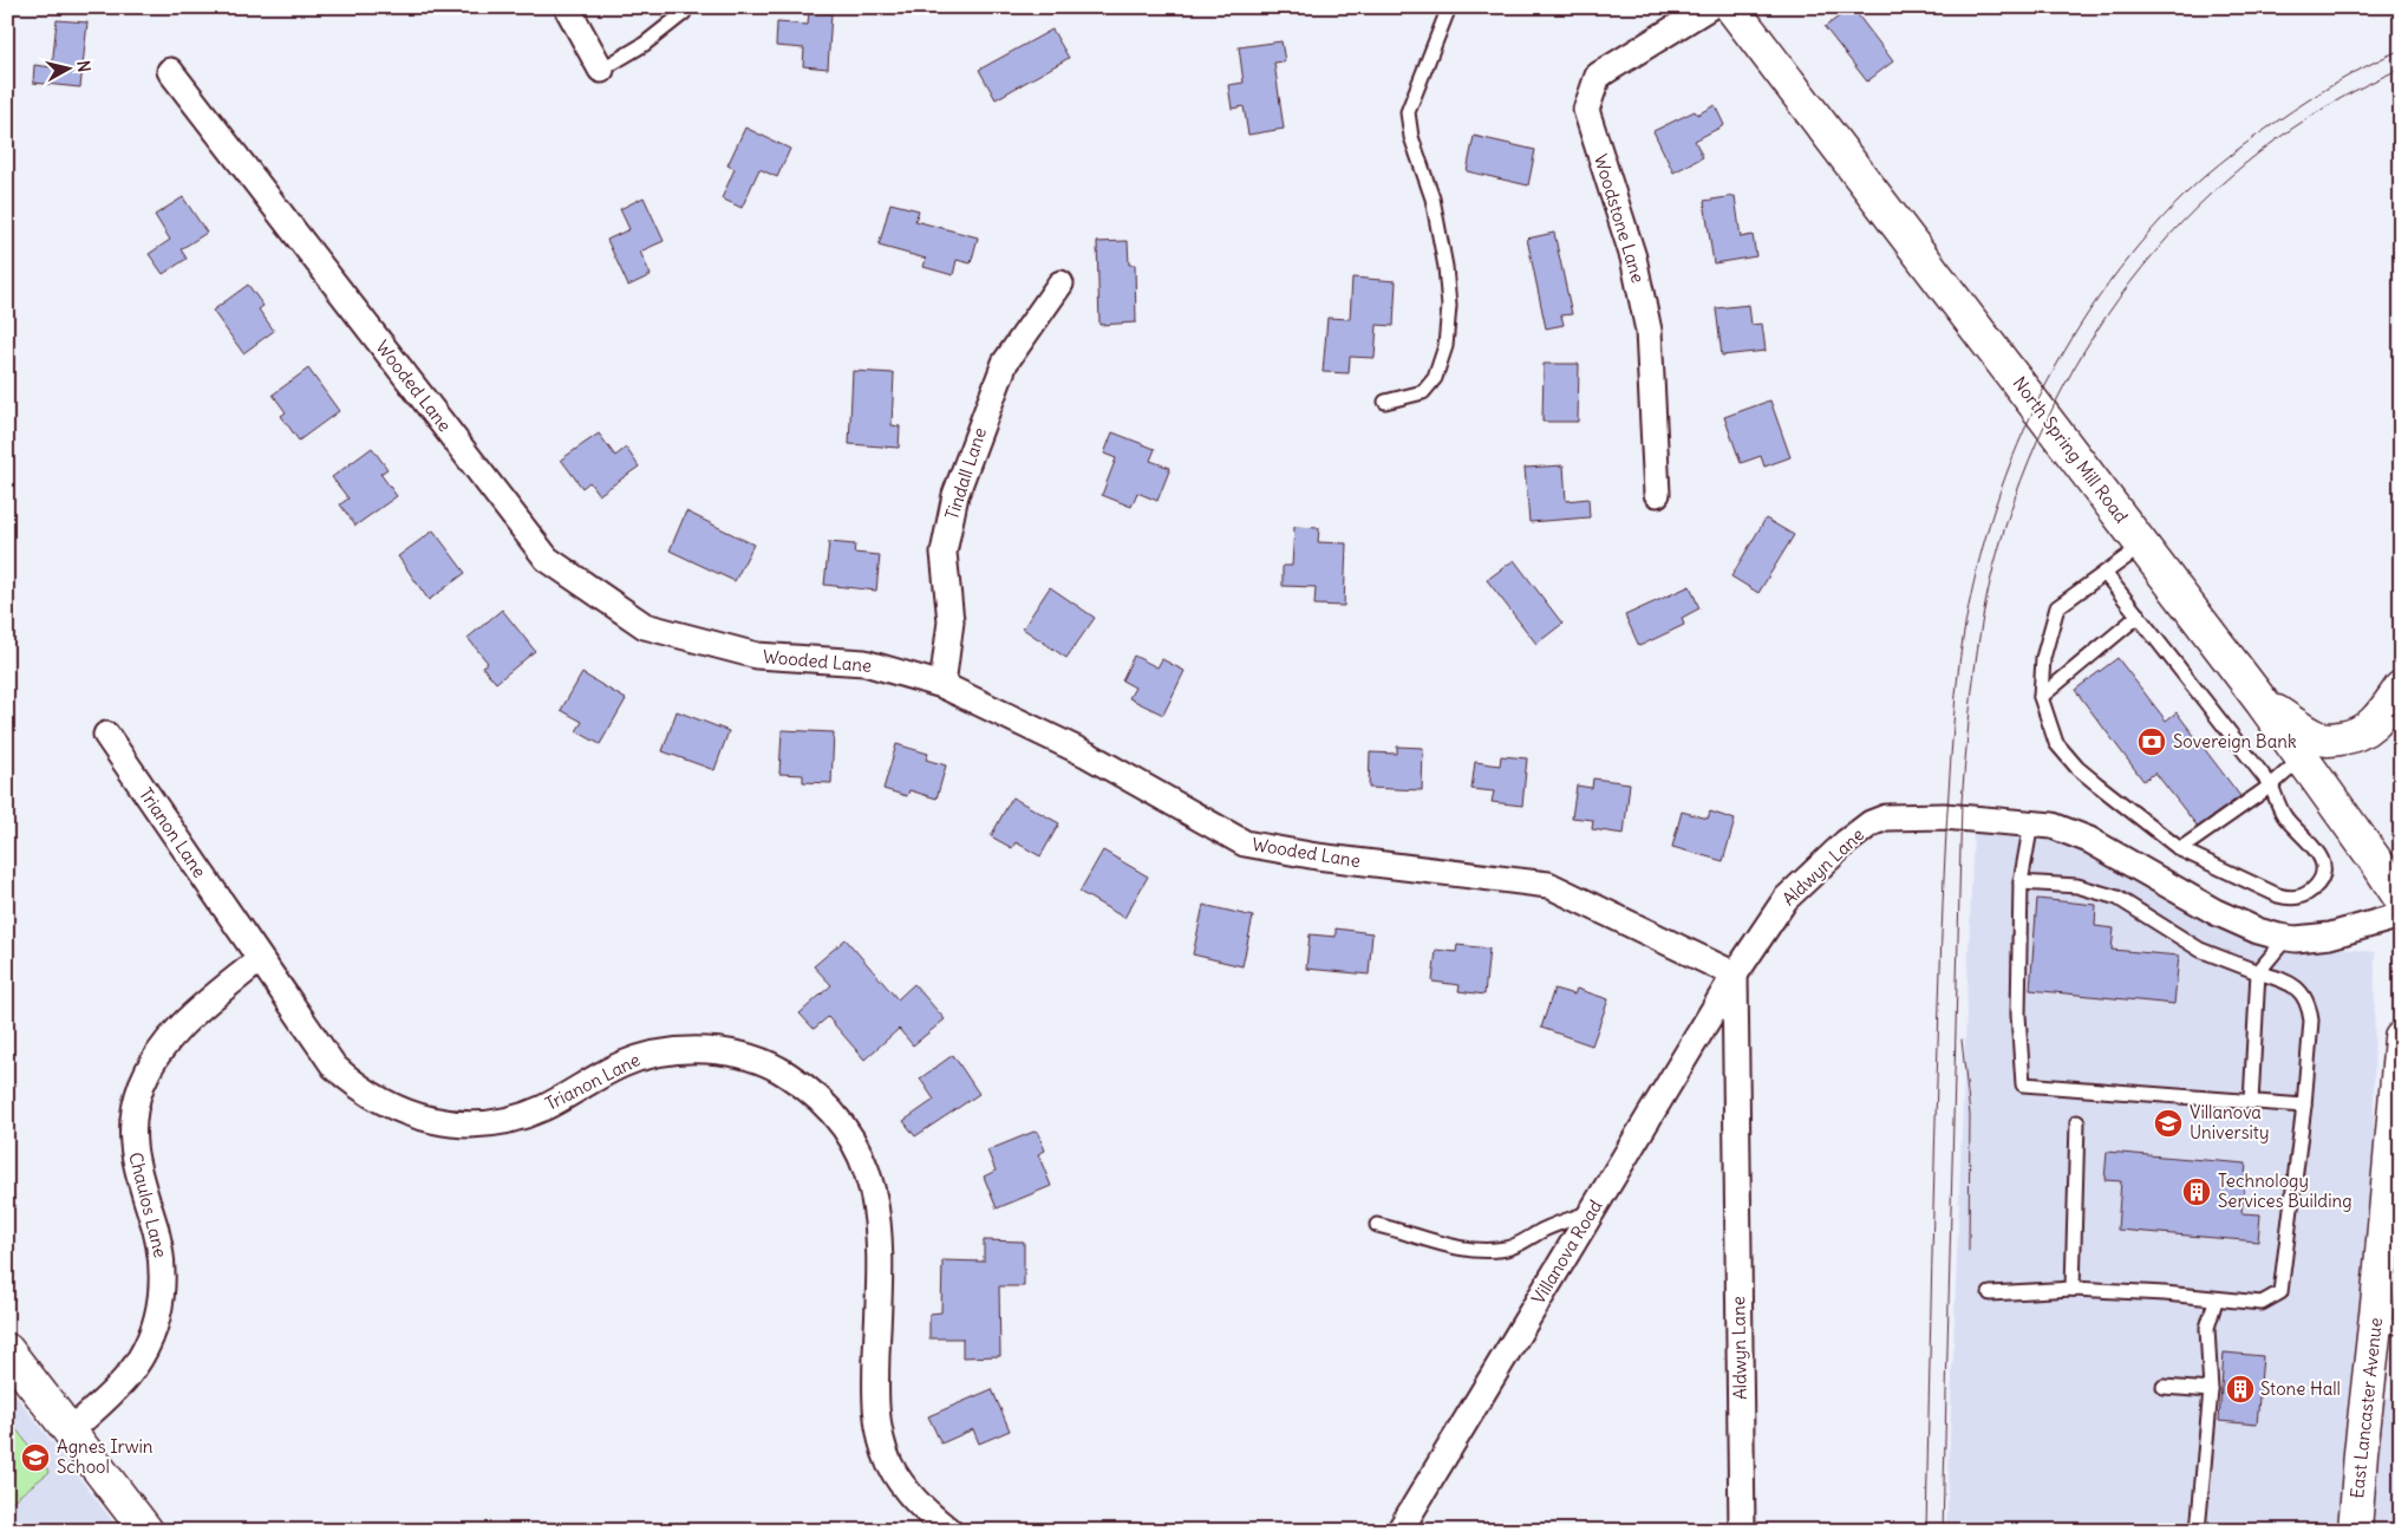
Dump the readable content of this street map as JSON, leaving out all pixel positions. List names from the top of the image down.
{
  "streets": {
    "main road": ["North Spring Mill Road", "East Lancaster Avenue"],
    "street": [
      "Woodstone Lane",
      "Wooded Lane",
      "Tindall Lane",
      "Trianon Lane",
      "Aldwyn Lane",
      "Chaulos Lane",
      "Villanova Road"
    ]
  },
  "crossings": [
    ["Wooded Lane", "Tindall Lane"],
    ["Wooded Lane", "Aldwyn Lane"],
    ["Wooded Lane", "Villanova Road"],
    ["Trianon Lane", "Chaulos Lane"],
    ["Aldwyn Lane", "Villanova Road"]
  ],
  "places": {
    "bank": ["Sovereign Bank"],
    "school or university": ["Villanova University", "Agnes Irwin School"],
    "building": ["Technology Services Building", "Stone Hall"]
  },
  "north": "right"
}
